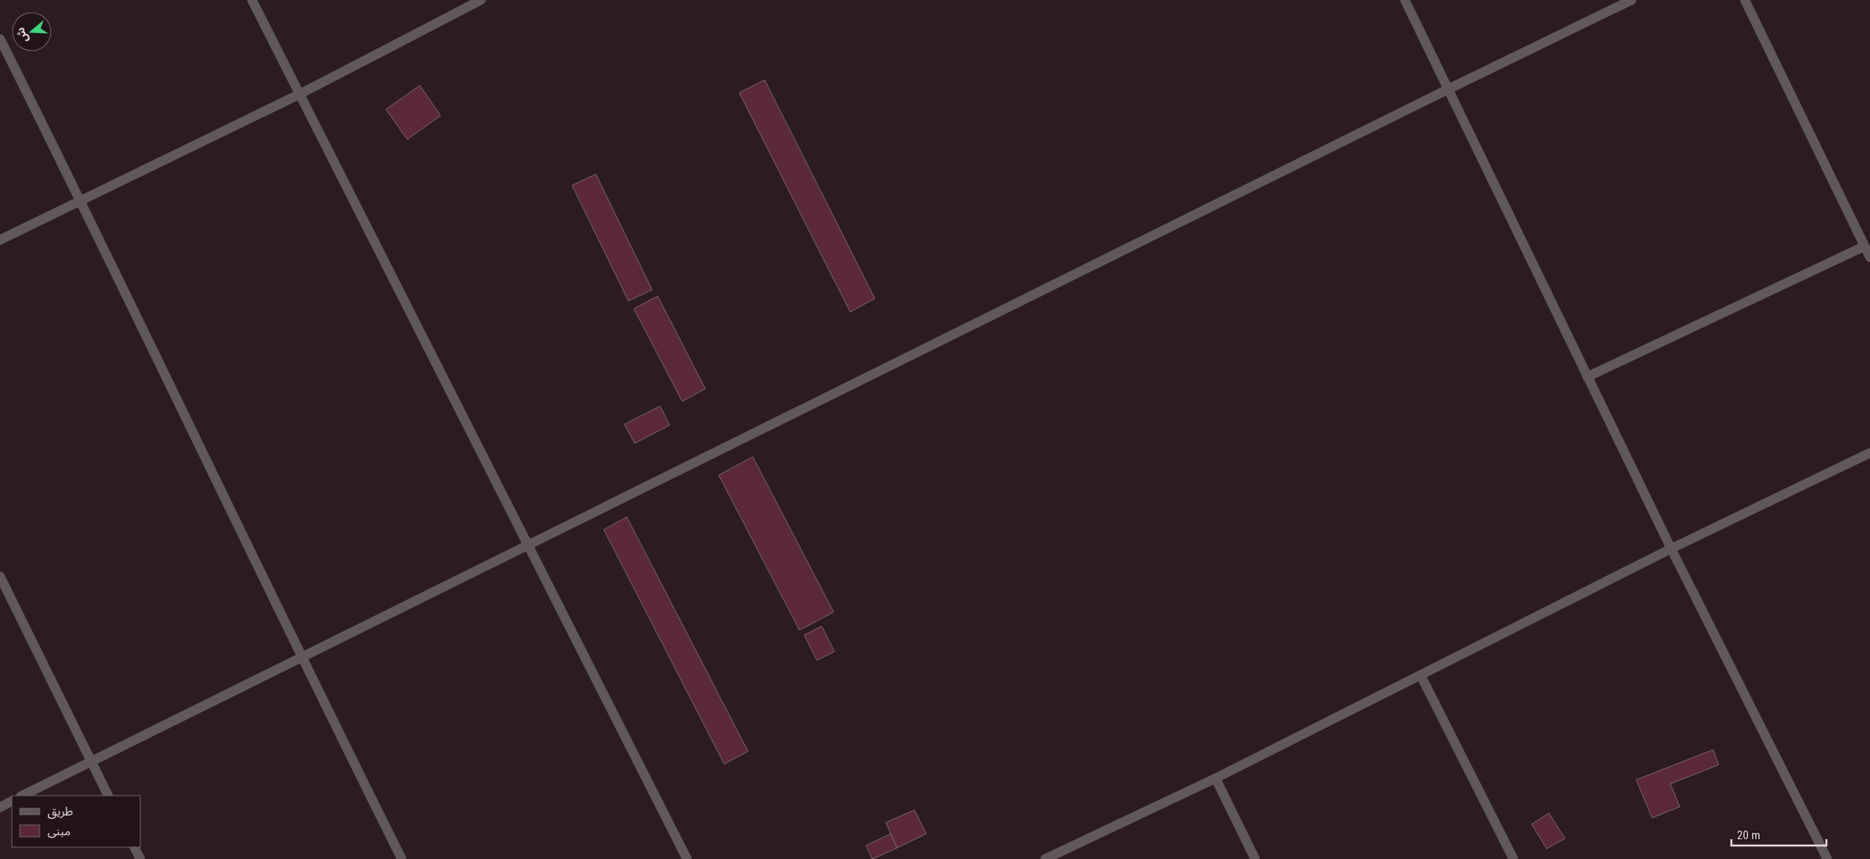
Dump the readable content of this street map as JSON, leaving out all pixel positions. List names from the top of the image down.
{
  "legend": ["طريق", "مبنى"],
  "scale_bar": "20 m",
  "north": "left"
}
